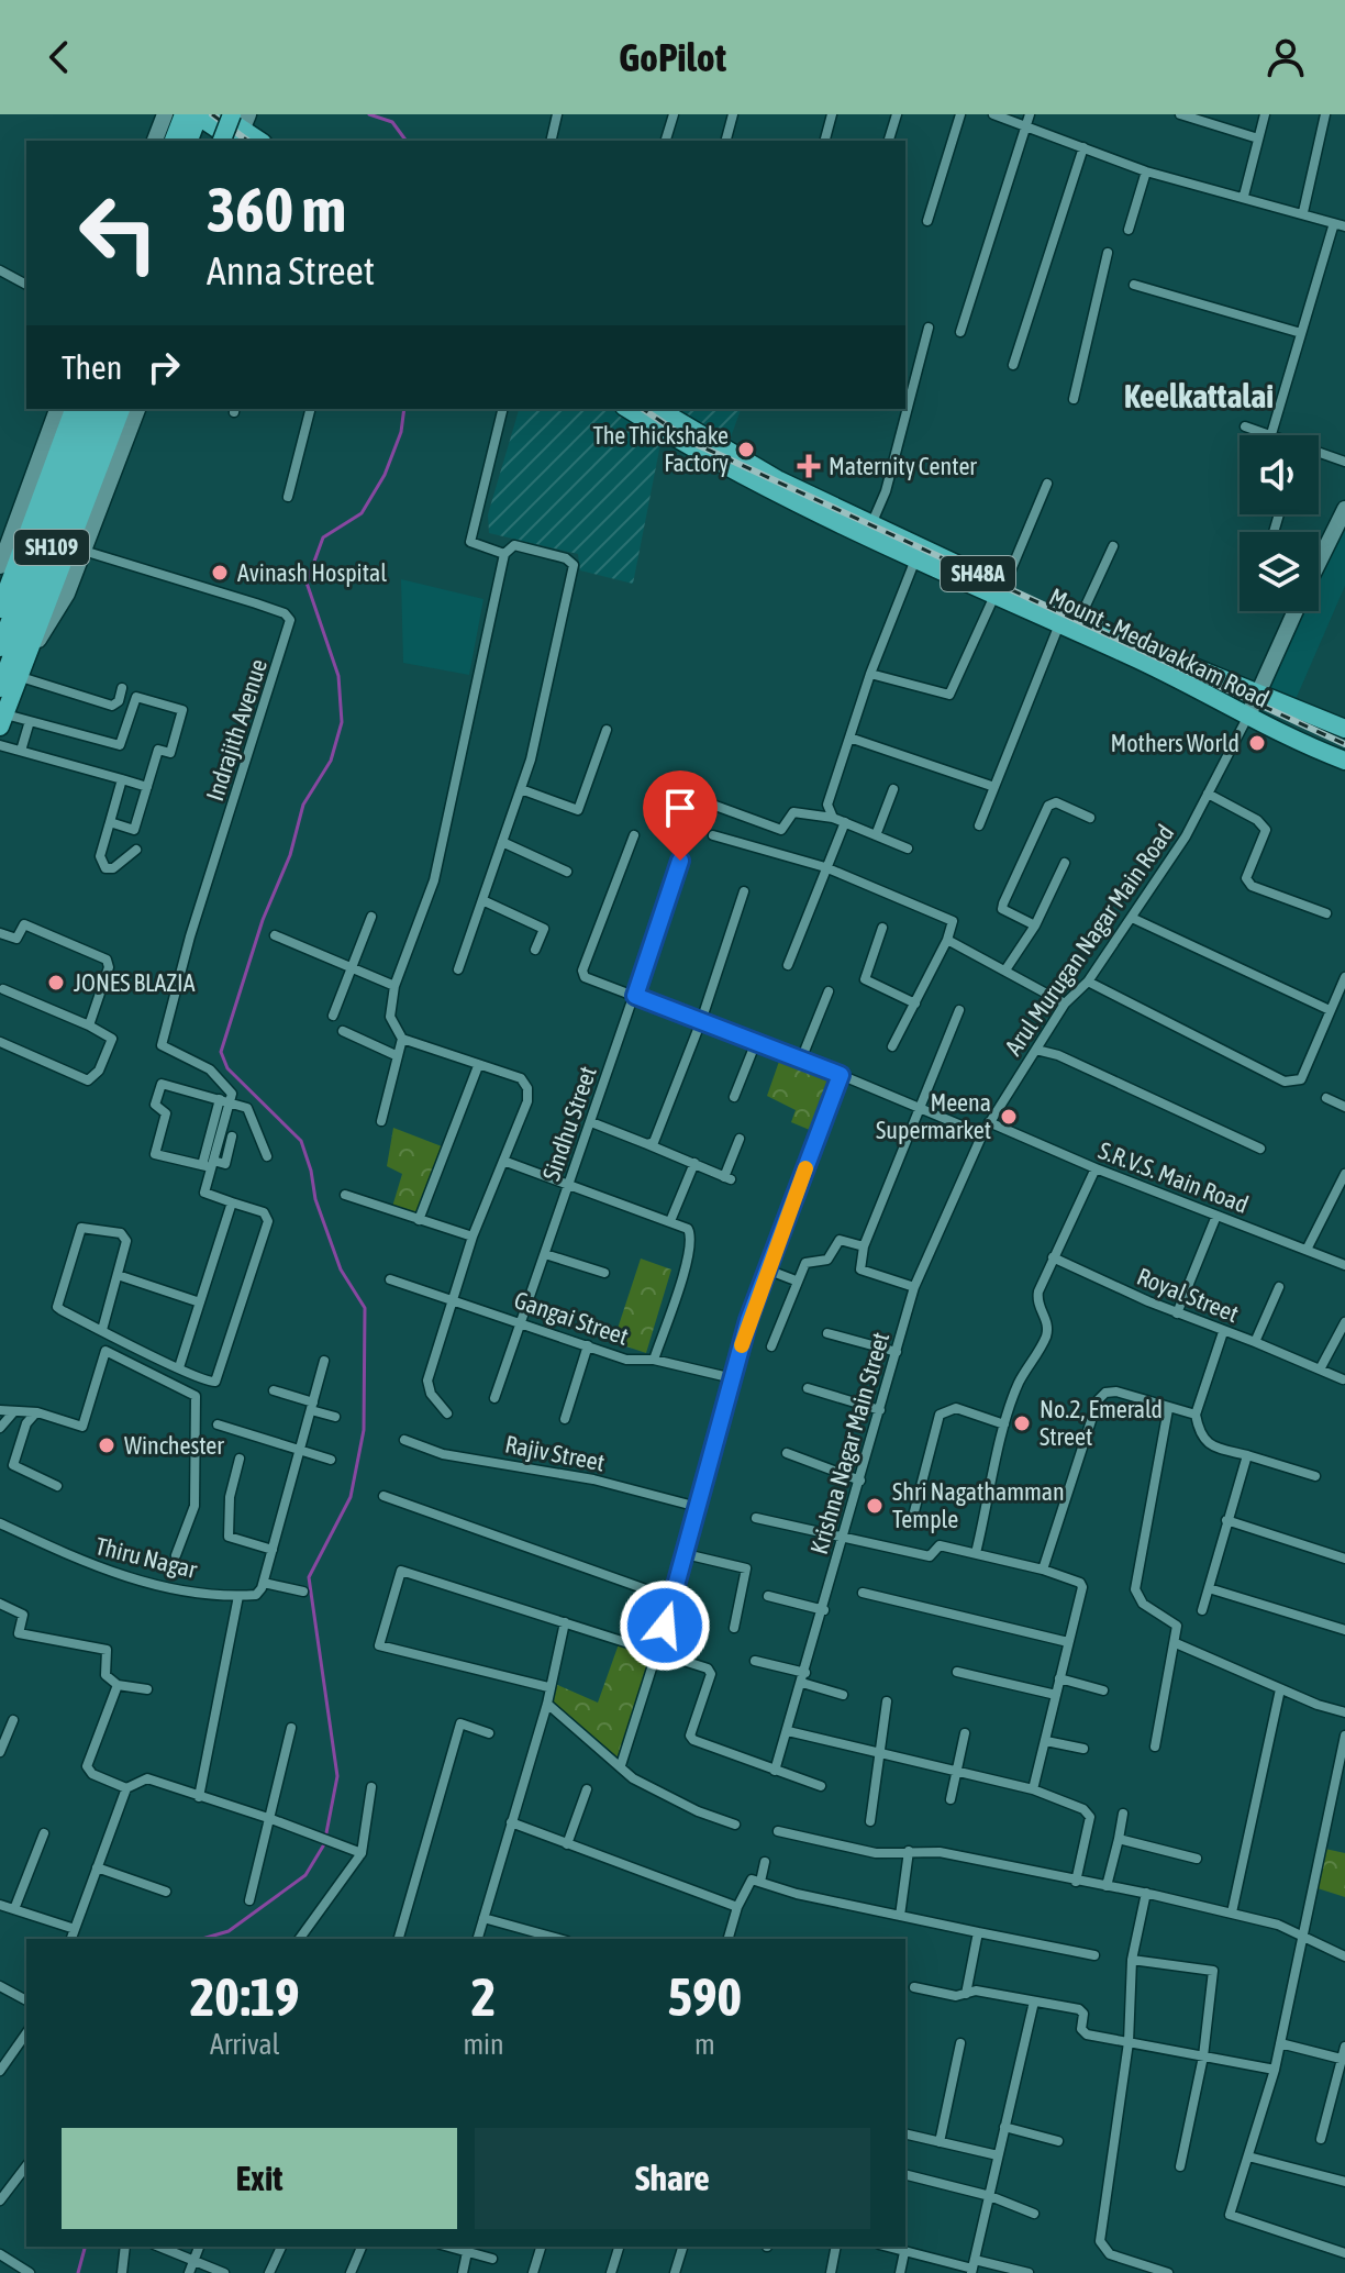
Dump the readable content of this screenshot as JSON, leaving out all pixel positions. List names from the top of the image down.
{
  "streets": {
    "main road": ["SH109", "SH48A", "Mount - Medavakkam Road"],
    "street": [
      "Indrajith Avenue",
      "Arul Murugan Nagar Main Road",
      "Sindhu Street",
      "S.R.V.S. Main Road",
      "Royal Street",
      "Gangai Street",
      "Krishna Nagar Main Street",
      "Rajiv Street",
      "Thiru Nagar"
    ]
  },
  "crossings": [
    ["Mount - Medavakkam Road", "Arul Murugan Nagar Main Road"],
    ["Arul Murugan Nagar Main Road", "S.R.V.S. Main Road"],
    ["Arul Murugan Nagar Main Road", "Krishna Nagar Main Street"],
    ["Sindhu Street", "Gangai Street"]
  ],
  "districts": ["Keelkattalai"],
  "places": {
    "other": [
      "The Thickshake Factory",
      "Avinash Hospital",
      "Mothers World",
      "JONES BLAZIA",
      "Meena Supermarket",
      "No.2, Emerald Street",
      "Winchester",
      "Shri Nagathamman Temple"
    ],
    "health": ["Maternity Center"]
  },
  "page": {
    "header": "GoPilot",
    "turn": ["360 m", "Anna Street"],
    "then": "Then",
    "eta": [
      "20:19",
      "Arrival",
      "2",
      "min",
      "590",
      "m"
    ],
    "buttons": ["Exit", "Share"]
  }
}
